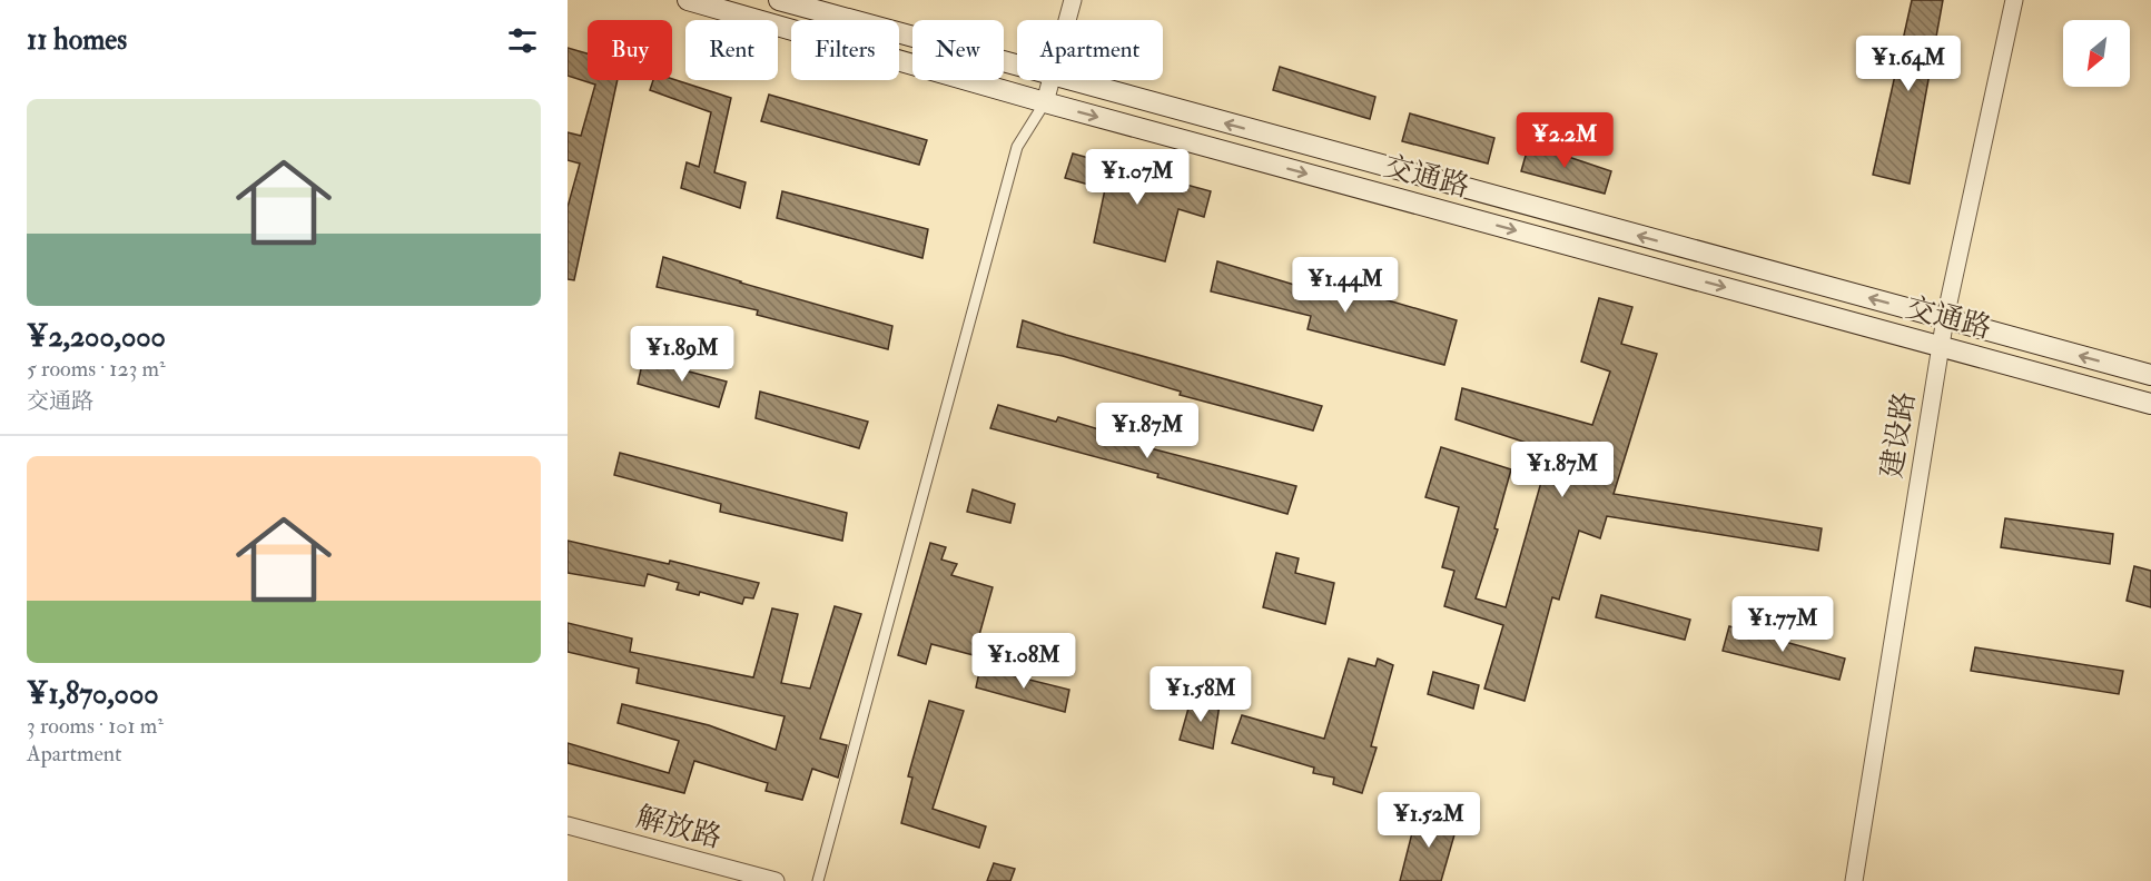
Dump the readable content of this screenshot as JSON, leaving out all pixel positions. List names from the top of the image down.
{
  "streets": {
    "main road": ["交通路"],
    "street": ["建设路", "解放路"]
  },
  "crossings": [
    ["交通路", "建设路"]
  ],
  "north": "bottom left",
  "page": {
    "heading": "11 homes",
    "chip": [
      "Buy",
      "Rent",
      "Filters",
      "New",
      "Apartment"
    ],
    "price": [
      "¥1.64M",
      "¥2.2M",
      "¥1.07M",
      "¥1.44M",
      "¥1.89M",
      "¥1.87M",
      "¥1.87M",
      "¥1.77M",
      "¥1.08M",
      "¥1.58M",
      "¥1.52M"
    ],
    "list": [
      {
        "name": "¥2,200,000",
        "note": "5 rooms · 123 m² · 交通路"
      },
      {
        "name": "¥1,870,000",
        "note": "3 rooms · 101 m² · Apartment"
      }
    ]
  }
}
